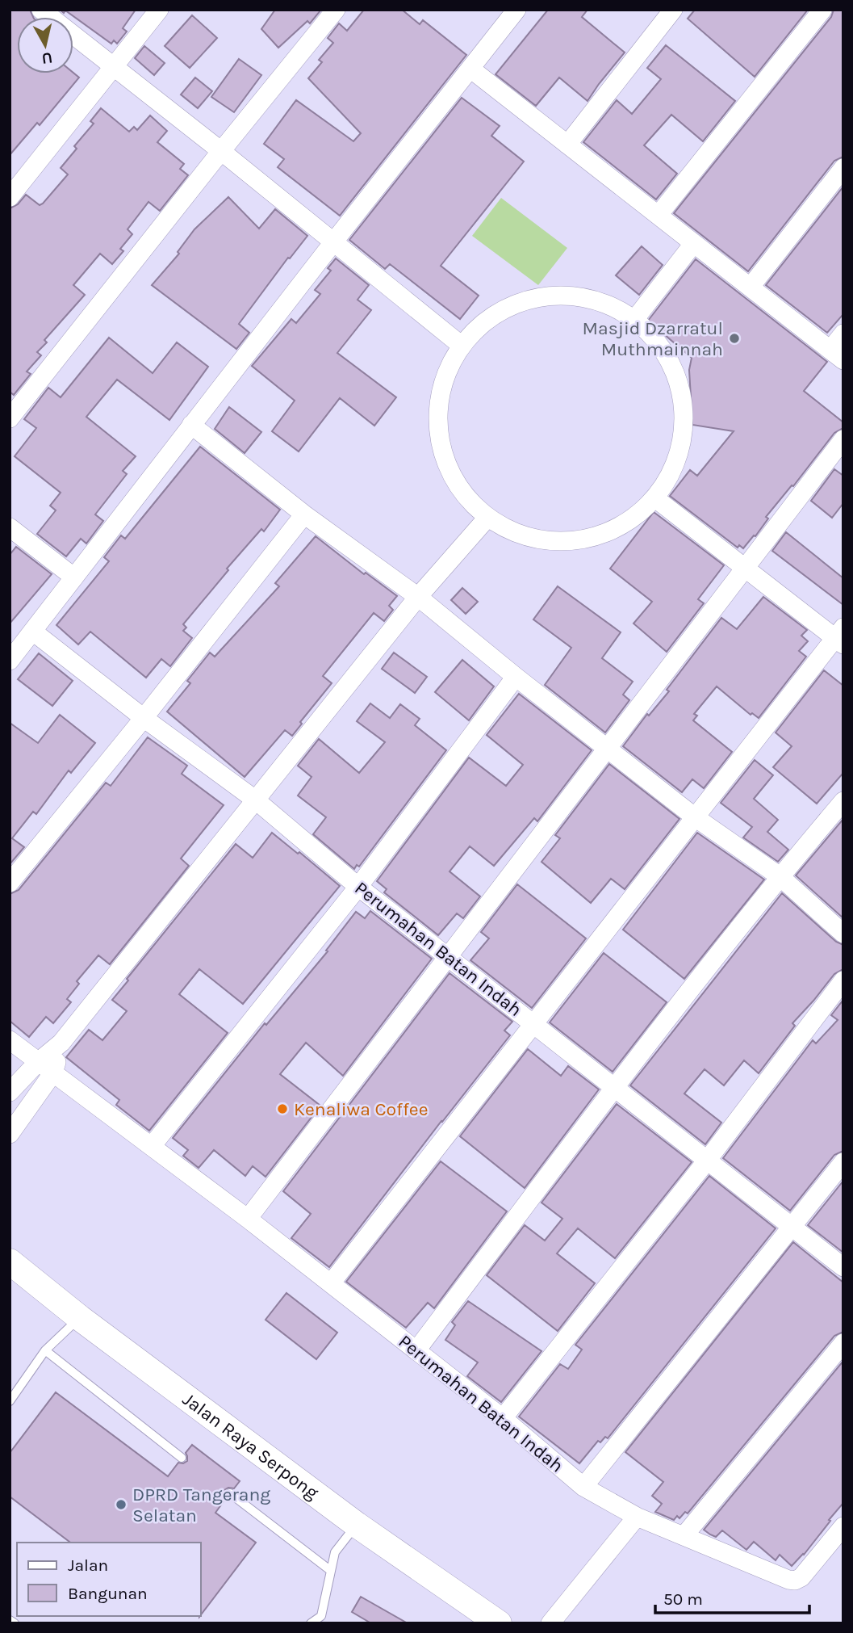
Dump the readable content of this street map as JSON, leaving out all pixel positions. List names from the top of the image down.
{
  "streets": {
    "main road": ["Jalan Raya Serpong"],
    "street": ["Perumahan Batan Indah"]
  },
  "places": ["Masjid Dzarratul Muthmainnah", "Kenaliwa Coffee", "DPRD Tangerang Selatan"],
  "legend": ["Jalan", "Bangunan"],
  "scale_bar": "50 m",
  "north": "bottom"
}
